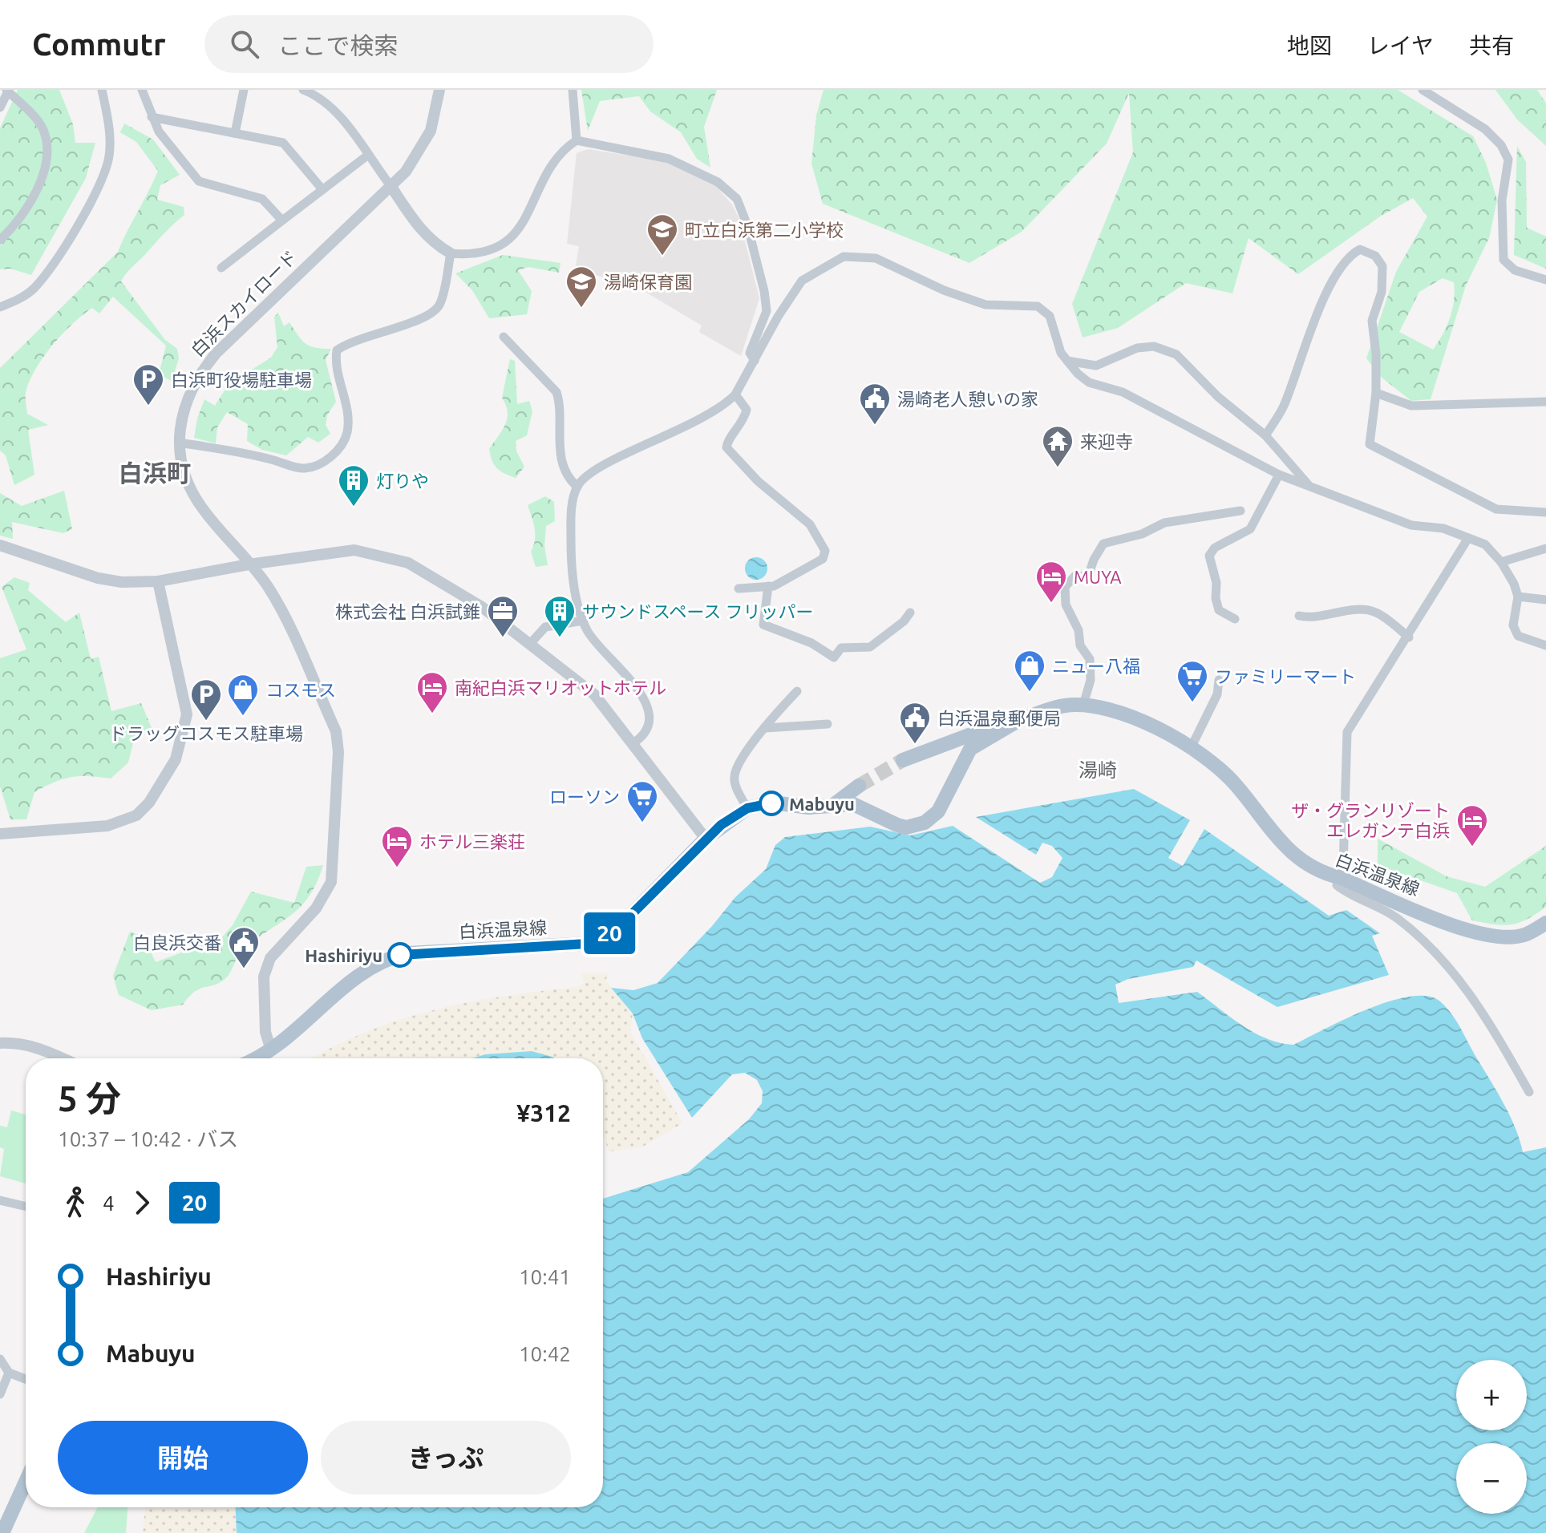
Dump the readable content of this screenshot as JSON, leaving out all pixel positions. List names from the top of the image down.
{
  "streets": {
    "main road": ["白浜温泉線"],
    "street": ["白浜スカイロード"]
  },
  "crossings": [
    ["白浜スカイロード", "白浜温泉線"]
  ],
  "districts": ["白浜町", "湯崎"],
  "places": {
    "school or university": ["町立白浜第二小学校", "湯崎保育園"],
    "parking": ["白浜町役場駐車場", "ドラッグコスモス駐車場"],
    "public building": ["湯崎老人憩いの家", "白浜温泉郵便局", "白良浜交番"],
    "temple": ["来迎寺"],
    "building": ["灯りや", "サウンドスペース フリッパー"],
    "hotel": [
      "MUYA",
      "南紀白浜マリオットホテル",
      "ザ・グランリゾート エレガンテ白浜",
      "ホテル三楽荘"
    ],
    "office": ["株式会社 白浜試錐"],
    "shop": ["ニュー八福", "コスモス"],
    "supermarket": ["ファミリーマート", "ローソン"],
    "other": ["Mabuyu", "Hashiriyu"]
  },
  "lines": ["bus line 20"],
  "page": {
    "header": "Commutr",
    "search": "ここで検索",
    "nav": ["地図", "レイヤ", "共有"],
    "on_map": "20",
    "heading": ["5 分", "10:37 – 10:42 · バス", "¥312"],
    "legs": ["4", "20"],
    "list": [
      {
        "name": "Hashiriyu",
        "value": "10:41"
      },
      {
        "name": "Mabuyu",
        "value": "10:42"
      }
    ],
    "map_buttons": ["+", "−"],
    "buttons": ["開始", "きっぷ"]
  }
}
